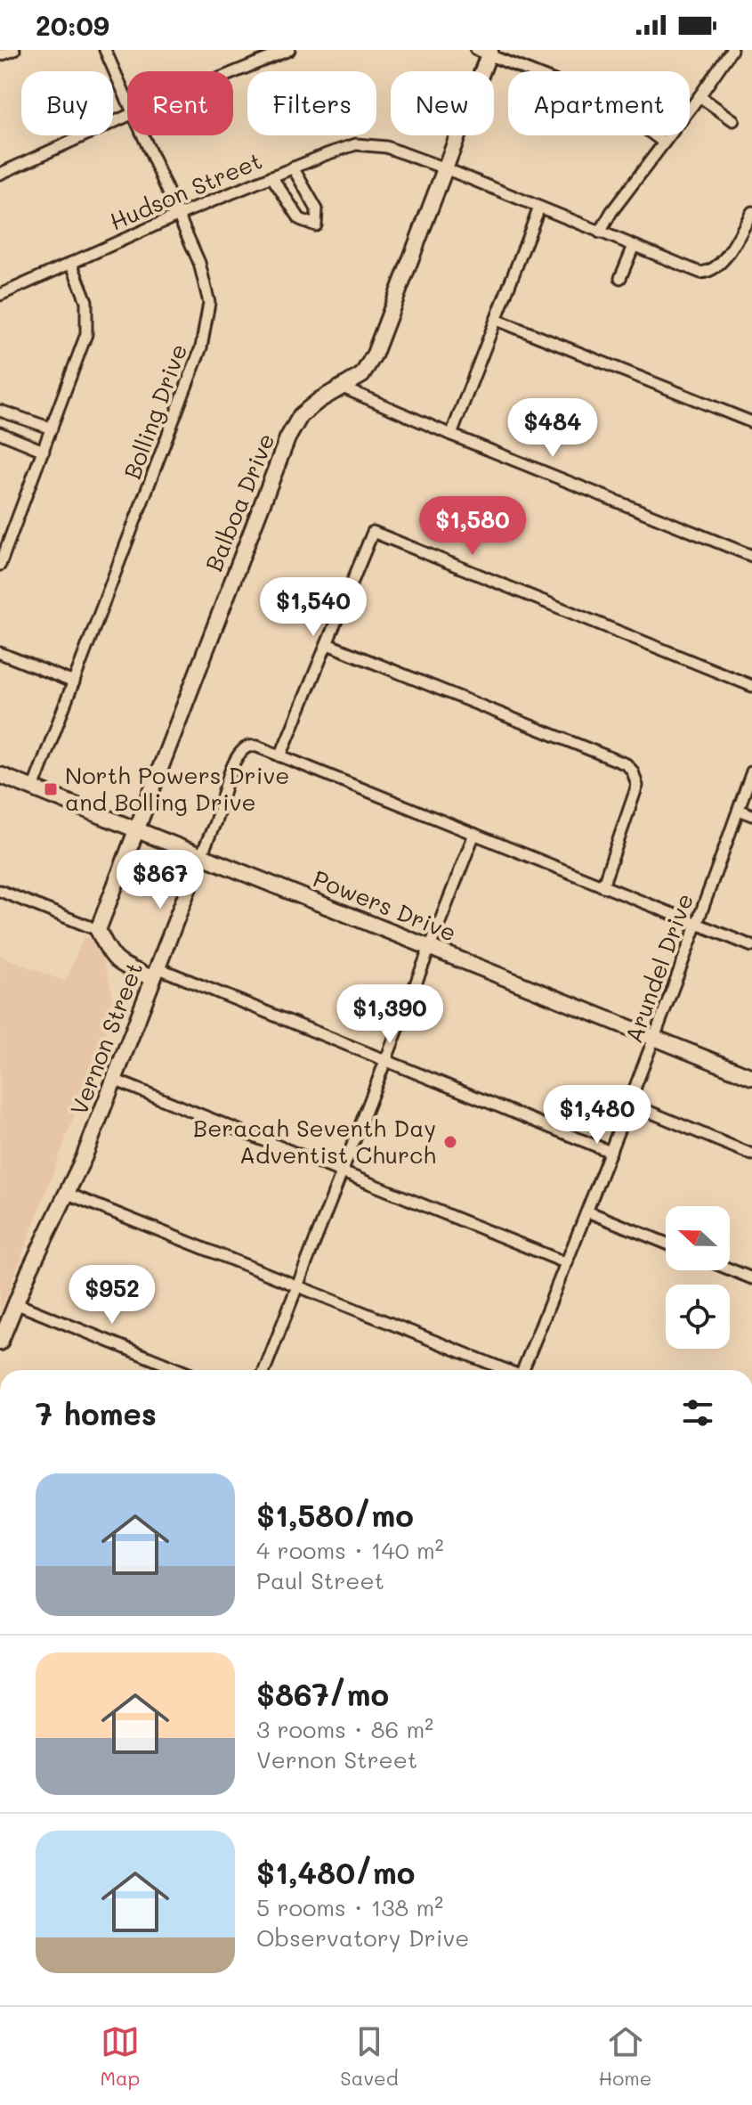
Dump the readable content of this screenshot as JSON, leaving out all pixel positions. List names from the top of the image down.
{
  "streets": {
    "street": [
      "Hudson Street",
      "Bolling Drive",
      "Balboa Drive",
      "Powers Drive",
      "Arundel Drive",
      "Vernon Street"
    ]
  },
  "crossings": [
    ["Hudson Street", "Bolling Drive"],
    ["Hudson Street", "Balboa Drive"],
    ["Bolling Drive", "Powers Drive"],
    ["Balboa Drive", "Powers Drive"],
    ["Powers Drive", "Arundel Drive"],
    ["Powers Drive", "Vernon Street"]
  ],
  "places": {
    "transit": ["North Powers Drive and Bolling Drive"],
    "other": ["Beracah Seventh Day Adventist Church"]
  },
  "north": "left",
  "page": {
    "status": "20:09",
    "chip": [
      "Buy",
      "Rent",
      "Filters",
      "New",
      "Apartment"
    ],
    "price": [
      "$484",
      "$1,580",
      "$1,540",
      "$867",
      "$1,390",
      "$1,480",
      "$952"
    ],
    "heading": "7 homes",
    "list": [
      {
        "name": "$1,580/mo",
        "note": "4 rooms · 140 m² · Paul Street"
      },
      {
        "name": "$867/mo",
        "note": "3 rooms · 86 m² · Vernon Street"
      },
      {
        "name": "$1,480/mo",
        "note": "5 rooms · 138 m² · Observatory Drive"
      }
    ],
    "tabs": ["Map", "Saved", "Home"]
  }
}
